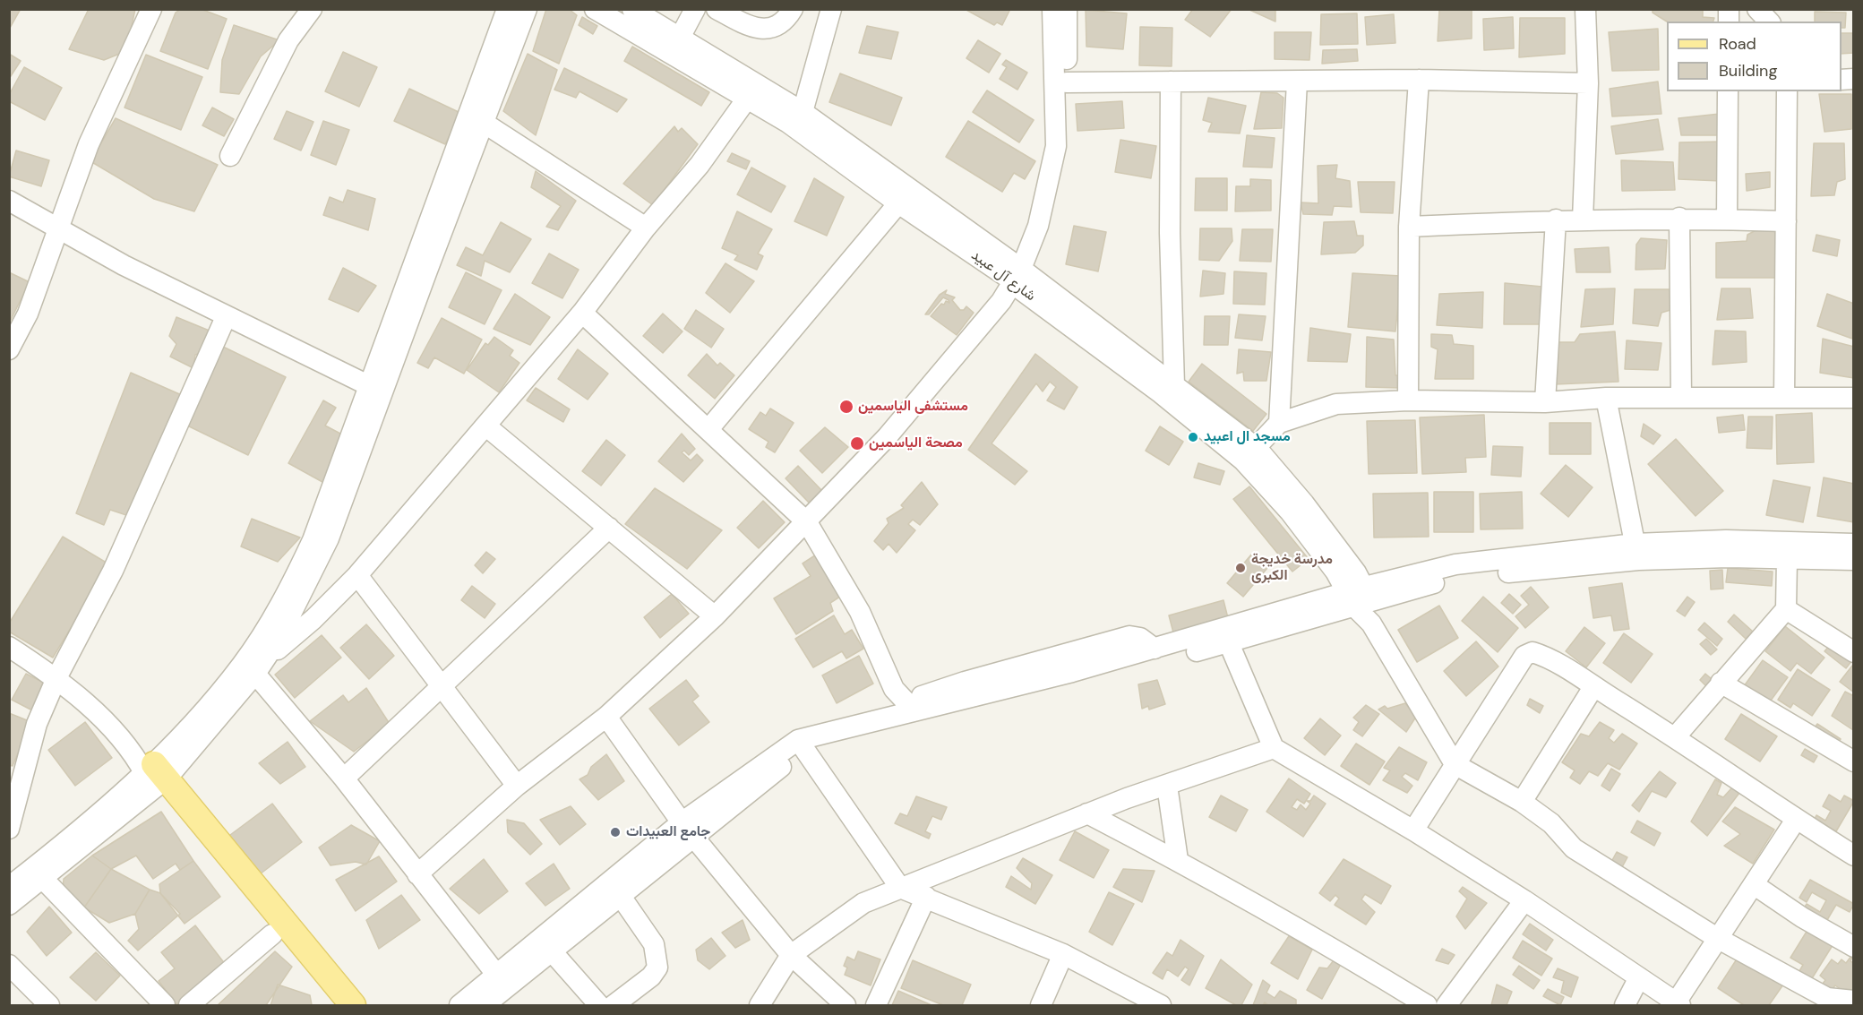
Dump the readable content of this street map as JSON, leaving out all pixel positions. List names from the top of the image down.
{
  "streets": {
    "street": ["شارع آل عبيد"]
  },
  "places": [
    "مستشفى الياسمين",
    "مسجد ال اعبيد",
    "مصحة الياسمين",
    "مدرسة خديجة الكبرى",
    "جامع العبيدات"
  ],
  "legend": ["Road", "Building"]
}
